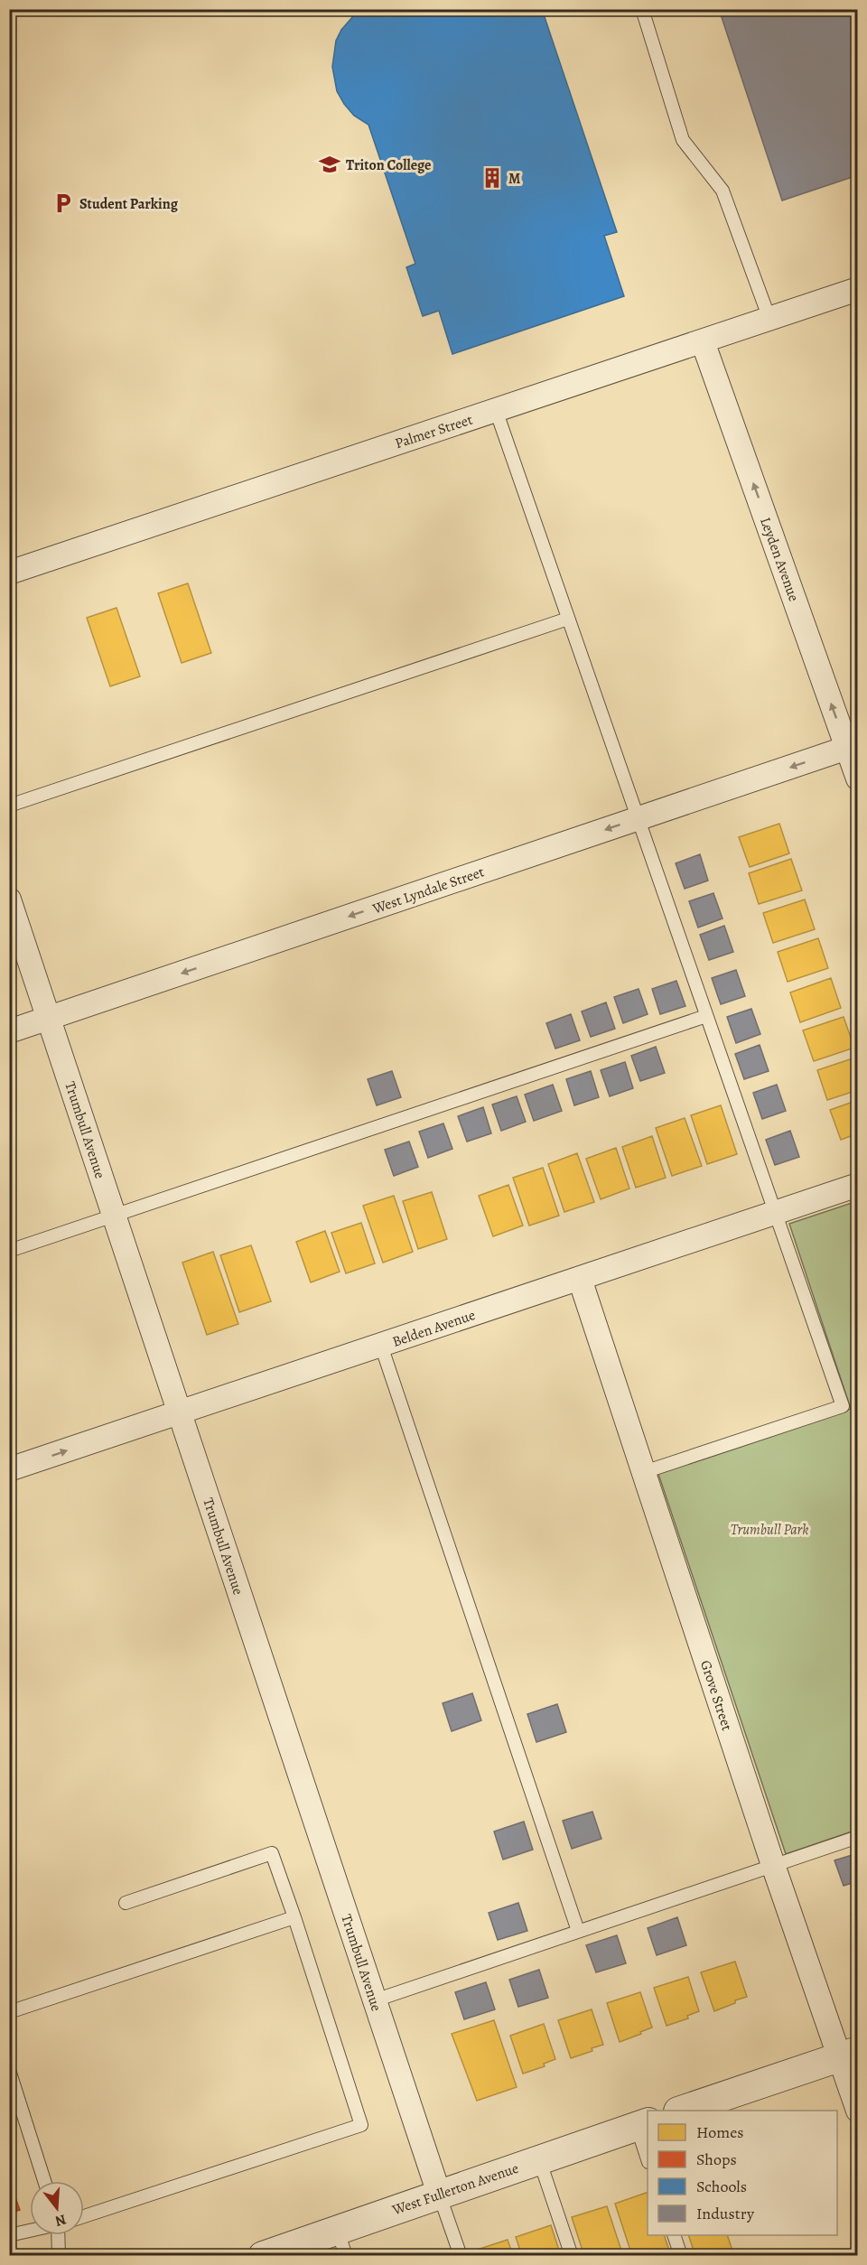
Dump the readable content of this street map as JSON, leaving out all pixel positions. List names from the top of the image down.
{
  "streets": {
    "street": [
      "Palmer Street",
      "Leyden Avenue",
      "West Lyndale Street",
      "Trumbull Avenue",
      "Belden Avenue",
      "Grove Street",
      "West Fullerton Avenue"
    ]
  },
  "crossings": [
    ["Palmer Street", "Leyden Avenue"],
    ["Leyden Avenue", "West Lyndale Street"],
    ["West Lyndale Street", "Trumbull Avenue"],
    ["Trumbull Avenue", "Belden Avenue"],
    ["Trumbull Avenue", "West Fullerton Avenue"],
    ["Belden Avenue", "Grove Street"]
  ],
  "one_way": ["Leyden Avenue", "West Lyndale Street"],
  "parks": ["Trumbull Park"],
  "places": {
    "school or university": ["Triton College"],
    "building": ["M"],
    "parking": ["Student Parking"]
  },
  "legend": [
    "Homes",
    "Shops",
    "Schools",
    "Industry"
  ],
  "north": "bottom"
}
